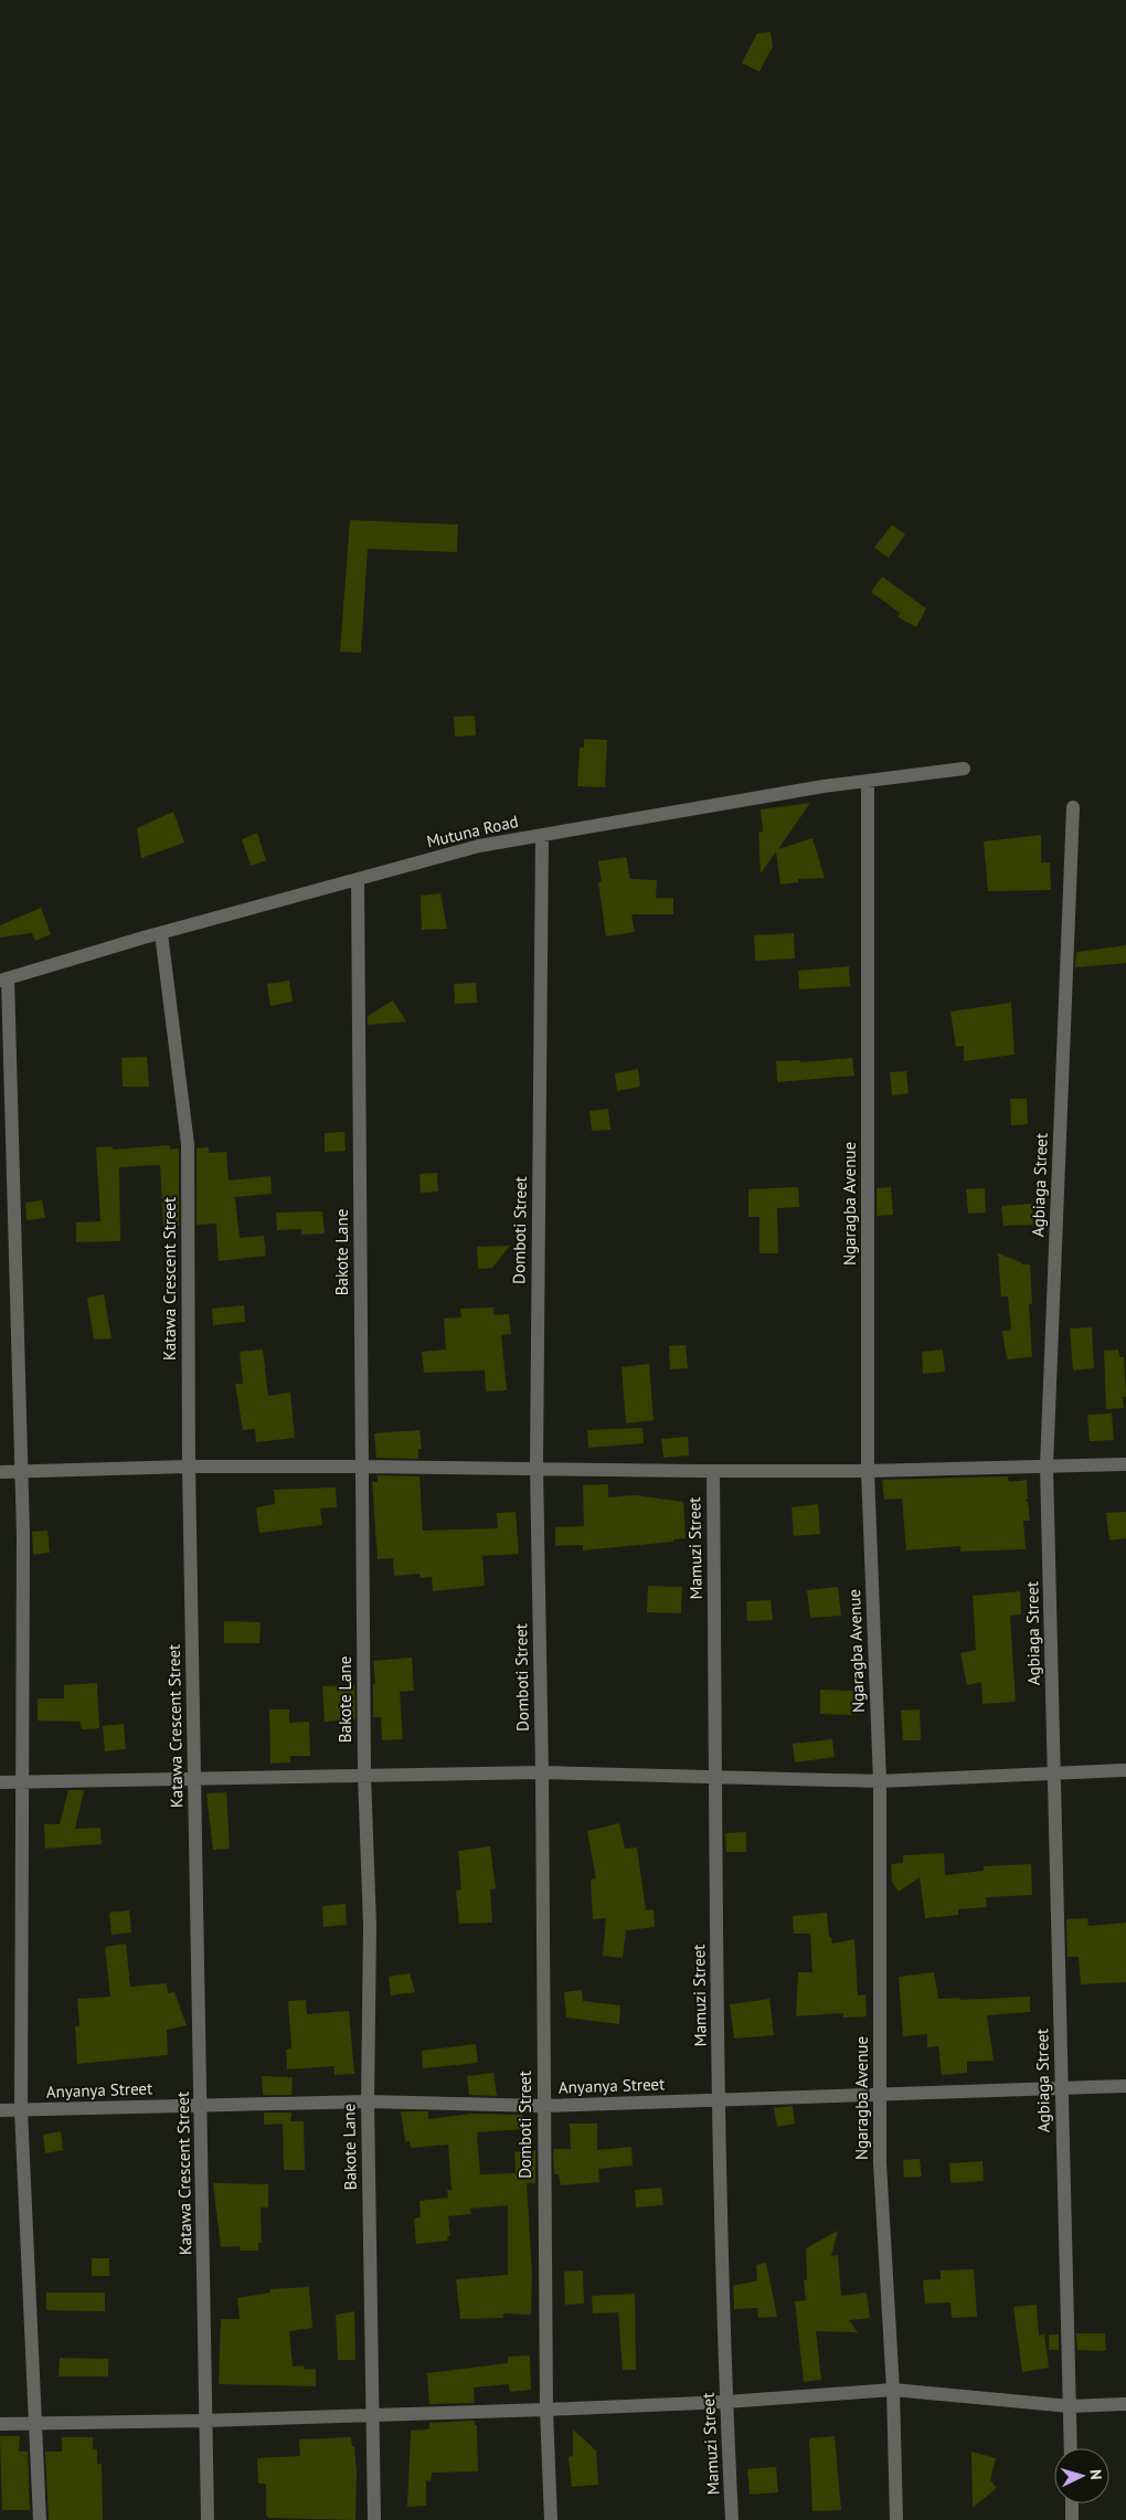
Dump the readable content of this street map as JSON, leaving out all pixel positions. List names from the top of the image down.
{
  "streets": {
    "street": [
      "Mutuna Road",
      "Agbiaga Street",
      "Ngaragba Avenue",
      "Domboti Street",
      "Bakote Lane",
      "Katawa Crescent Street",
      "Mamuzi Street",
      "Anyanya Street"
    ]
  },
  "crossings": [
    ["Mutuna Road", "Ngaragba Avenue"],
    ["Mutuna Road", "Domboti Street"],
    ["Mutuna Road", "Bakote Lane"],
    ["Mutuna Road", "Katawa Crescent Street"],
    ["Agbiaga Street", "Anyanya Street"],
    ["Ngaragba Avenue", "Anyanya Street"],
    ["Domboti Street", "Anyanya Street"],
    ["Bakote Lane", "Anyanya Street"],
    ["Katawa Crescent Street", "Anyanya Street"],
    ["Mamuzi Street", "Anyanya Street"]
  ],
  "north": "right"
}
